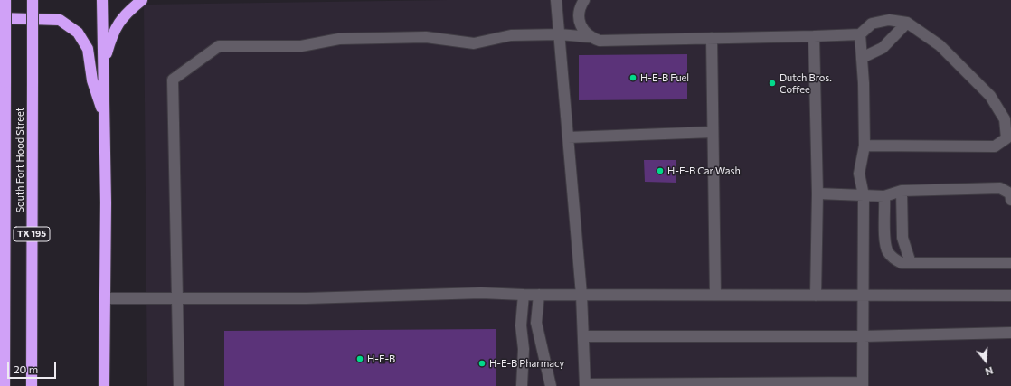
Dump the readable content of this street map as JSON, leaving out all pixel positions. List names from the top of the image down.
{
  "streets": {
    "highway": ["South Fort Hood Street", "TX 195"]
  },
  "places": [
    "H-E-B Fuel",
    "Dutch Bros. Coffee",
    "H-E-B Car Wash",
    "H-E-B",
    "H-E-B Pharmacy"
  ],
  "scale_bar": "20 m",
  "north": "bottom"
}
